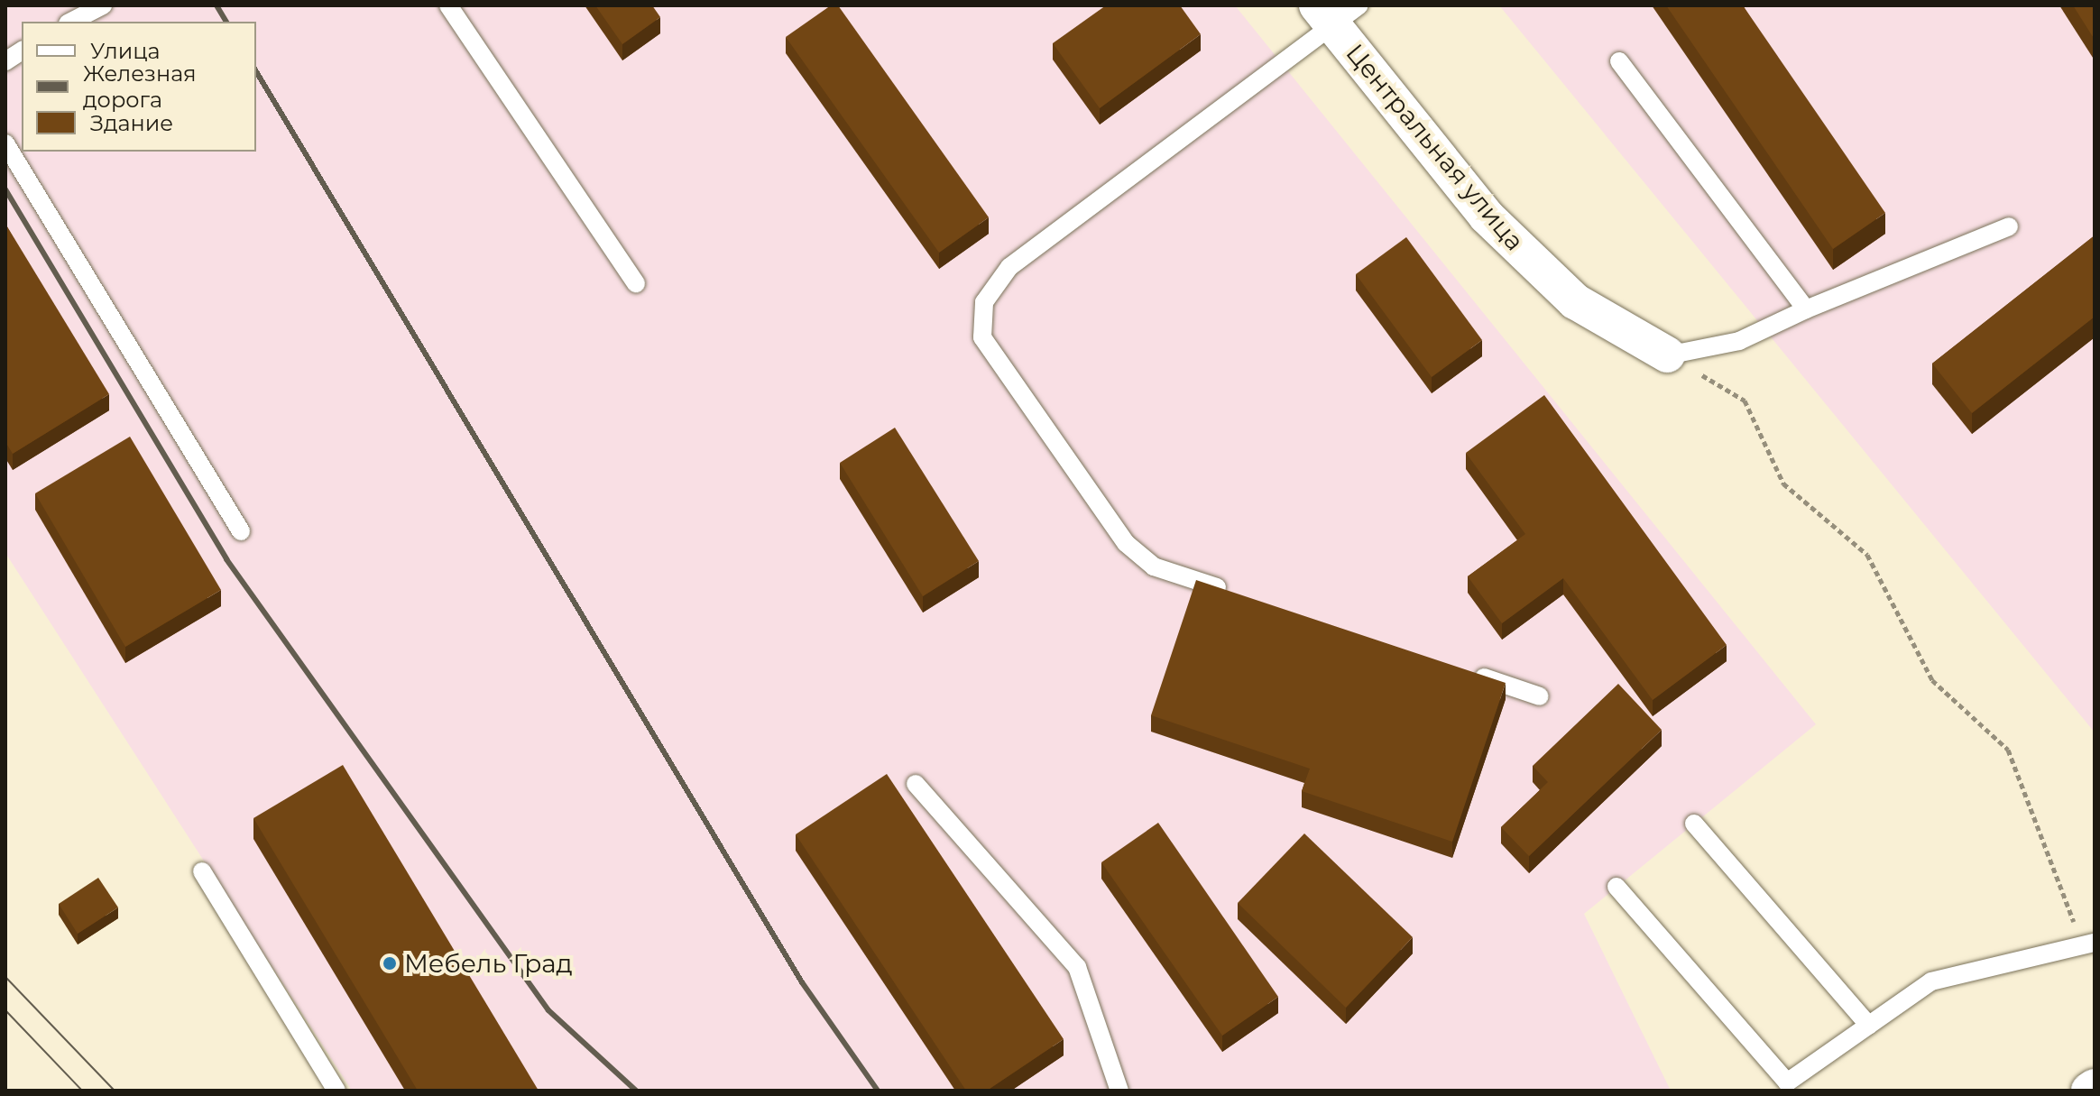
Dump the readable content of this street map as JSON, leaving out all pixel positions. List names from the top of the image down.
{
  "streets": {
    "street": ["Центральная улица"]
  },
  "places": ["Мебель Град"],
  "legend": ["Улица", "Железная дорога", "Здание"]
}
